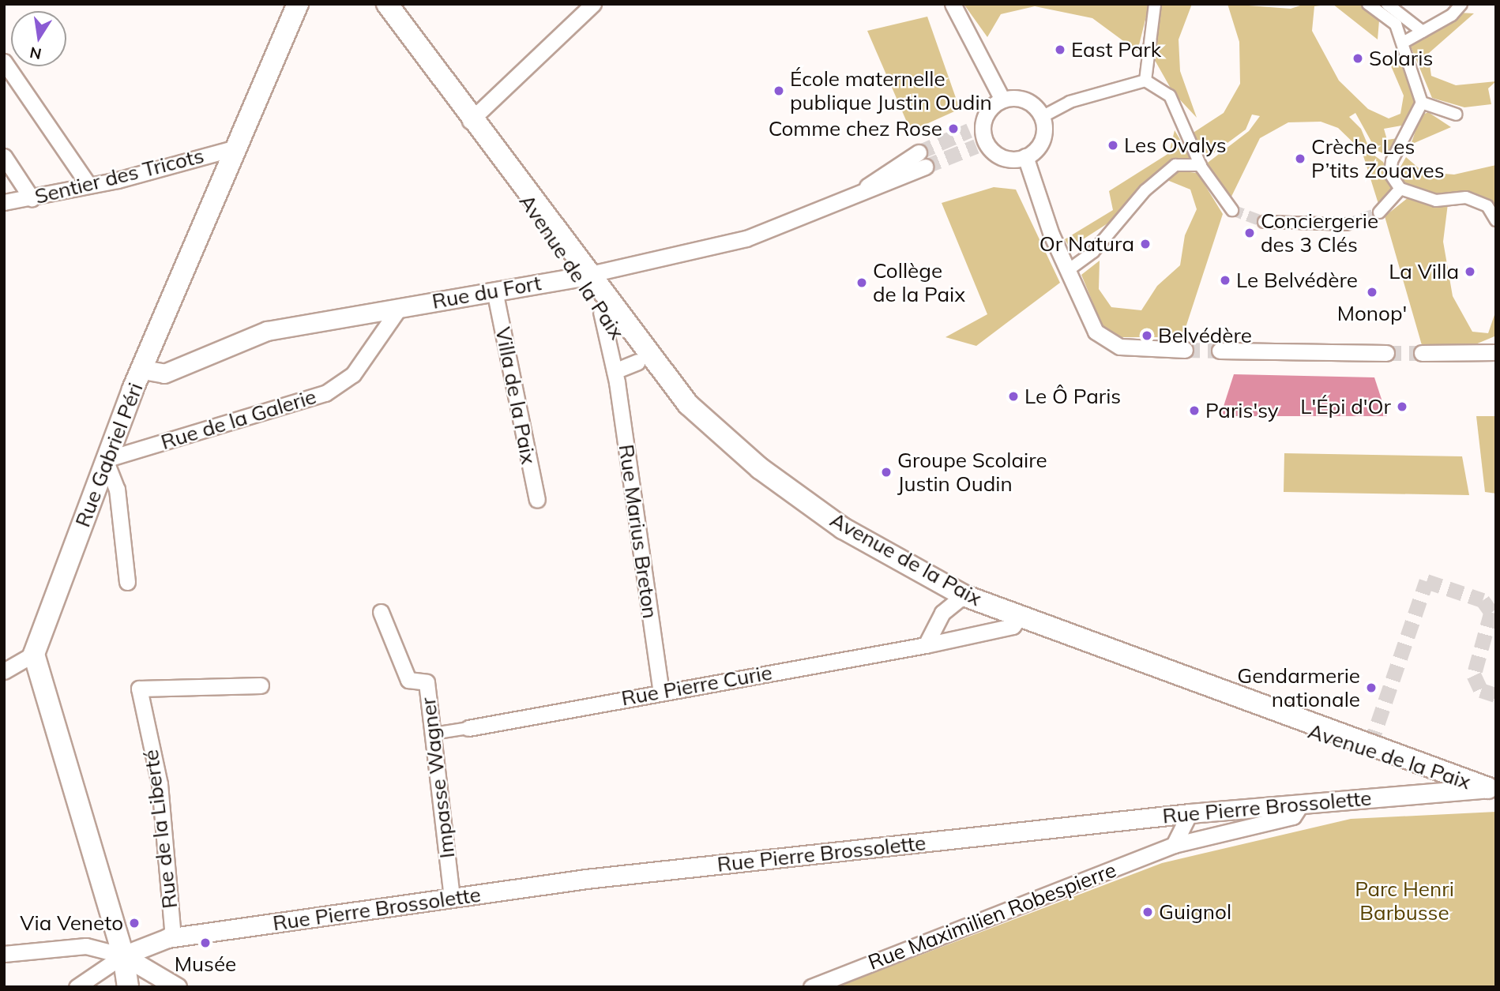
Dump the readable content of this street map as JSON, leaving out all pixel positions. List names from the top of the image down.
{
  "streets": {
    "main road": ["Avenue de la Paix", "Rue Gabriel Péri"],
    "street": [
      "Sentier des Tricots",
      "Rue du Fort",
      "Villa de la Paix",
      "Rue de la Galerie",
      "Rue Marius Breton",
      "Rue Pierre Curie",
      "Impasse Wagner",
      "Rue Pierre Brossolette",
      "Rue de la Liberté",
      "Rue Maximilien Robespierre"
    ]
  },
  "crossings": [
    ["Sentier des Tricots", "Rue Gabriel Péri"],
    ["Avenue de la Paix", "Rue du Fort"],
    ["Avenue de la Paix", "Rue Marius Breton"],
    ["Avenue de la Paix", "Rue Pierre Curie"],
    ["Avenue de la Paix", "Rue Pierre Brossolette"],
    ["Rue du Fort", "Villa de la Paix"],
    ["Rue du Fort", "Rue de la Galerie"],
    ["Rue du Fort", "Rue Gabriel Péri"],
    ["Rue de la Galerie", "Rue Gabriel Péri"],
    ["Rue Marius Breton", "Rue Pierre Curie"],
    ["Impasse Wagner", "Rue Pierre Brossolette"],
    ["Rue Pierre Brossolette", "Rue de la Liberté"],
    ["Rue Pierre Brossolette", "Rue Maximilien Robespierre"]
  ],
  "parks": ["Parc Henri Barbusse"],
  "places": [
    "East Park",
    "Solaris",
    "École maternelle publique Justin Oudin",
    "Comme chez Rose",
    "Les Ovalys",
    "Crèche Les P’tits Zouaves",
    "Conciergerie des 3 Clés",
    "Or Natura",
    "La Villa",
    "Le Belvédère",
    "Collège de la Paix",
    "Monop'",
    "Belvédère",
    "Le Ô Paris",
    "L'Épi d'Or",
    "Paris'sy",
    "Groupe Scolaire Justin Oudin",
    "Gendarmerie nationale",
    "Guignol",
    "Via Veneto",
    "Musée"
  ],
  "north": "bottom"
}
